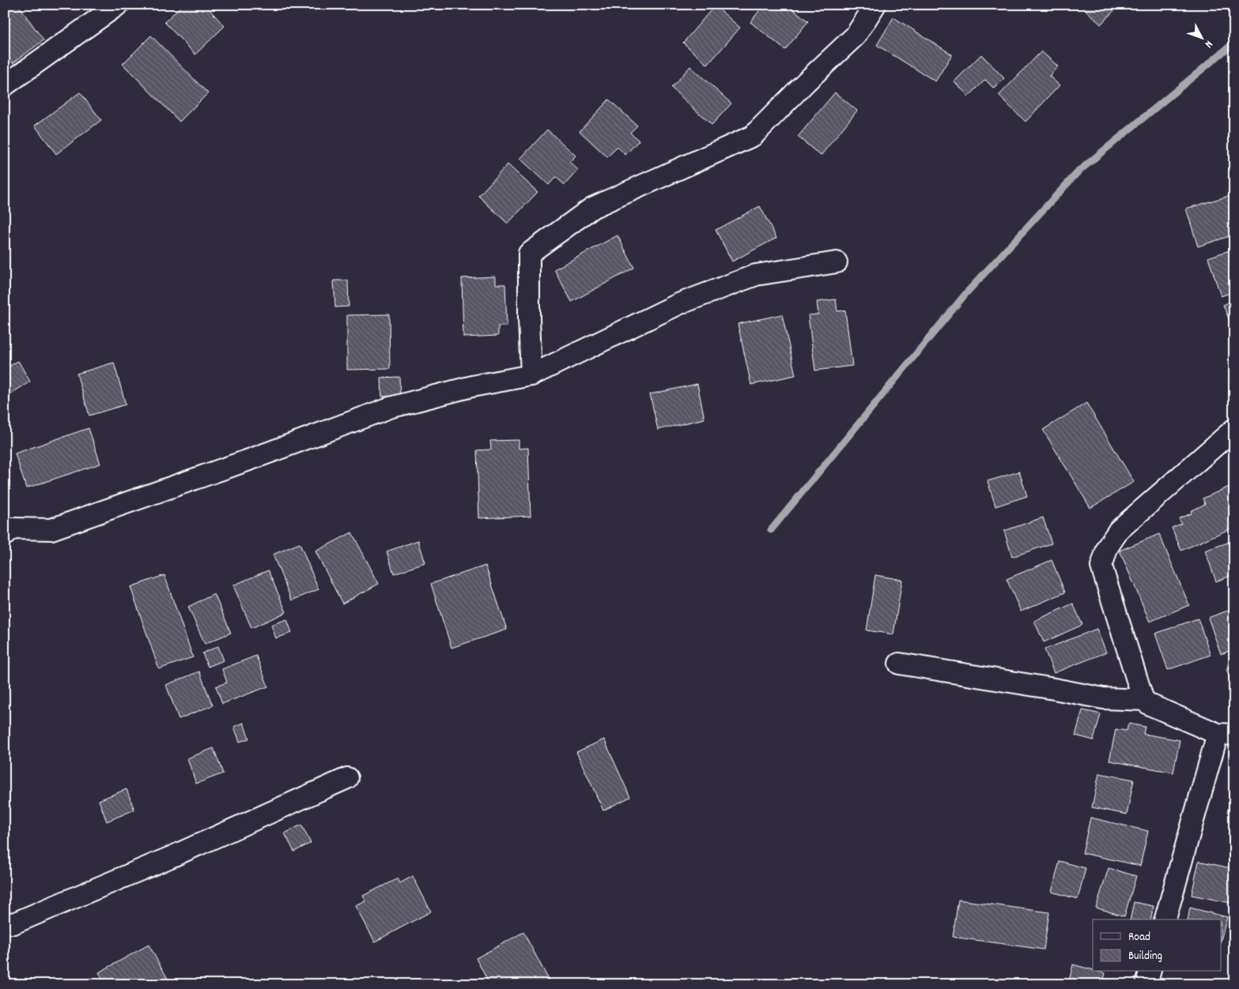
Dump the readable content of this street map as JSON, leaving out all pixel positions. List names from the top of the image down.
{
  "legend": ["Road", "Building"],
  "north": "bottom right"
}
